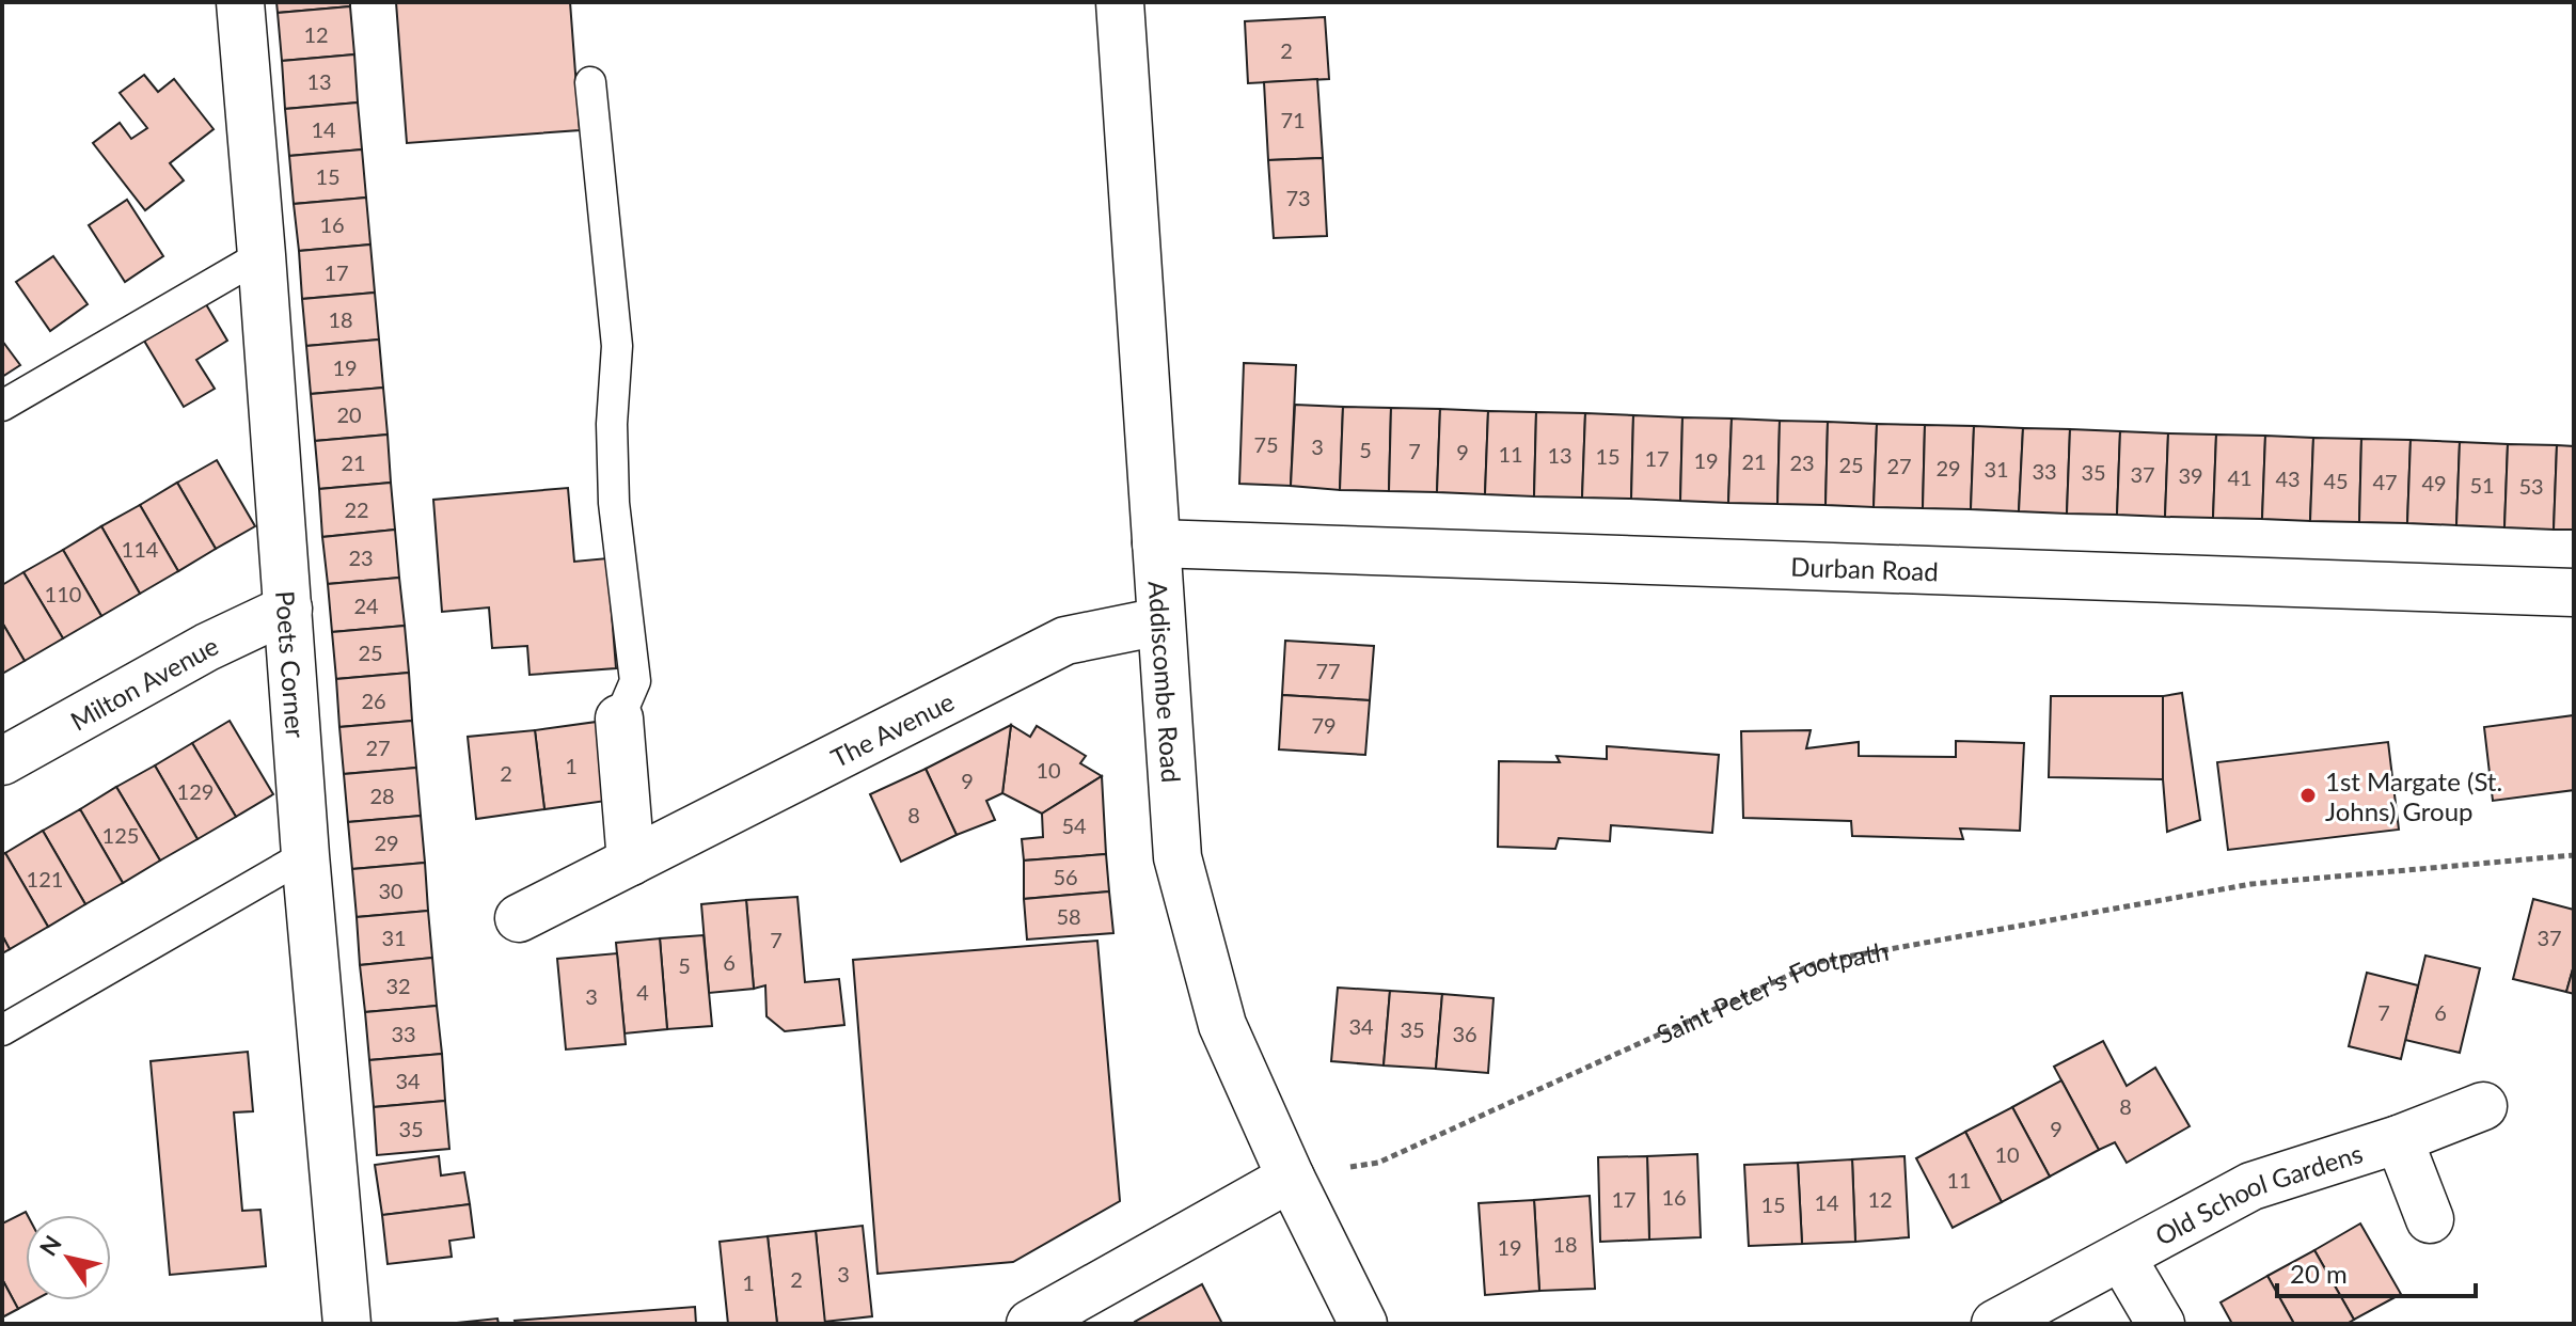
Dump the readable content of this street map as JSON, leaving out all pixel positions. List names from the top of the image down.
{
  "streets": {
    "street": [
      "Durban Road",
      "Poets Corner",
      "Addiscombe Road",
      "Milton Avenue",
      "The Avenue",
      "Old School Gardens"
    ],
    "path": ["Saint Peter's Footpath"]
  },
  "crossings": [
    ["Durban Road", "Addiscombe Road"],
    ["Poets Corner", "Milton Avenue"],
    ["Addiscombe Road", "The Avenue"],
    ["Addiscombe Road", "Saint Peter's Footpath"]
  ],
  "places": ["1st Margate (St. Johns) Group"],
  "house_numbers": [
    "12",
    "2",
    "13",
    "71",
    "14",
    "15",
    "73",
    "16",
    "17",
    "18",
    "19",
    "20",
    "75",
    "3",
    "5",
    "7",
    "9",
    "11",
    "13",
    "15",
    "17",
    "19",
    "21",
    "21",
    "23",
    "25",
    "27",
    "29",
    "31",
    "33",
    "35",
    "37",
    "39",
    "41",
    "43",
    "45",
    "47",
    "49",
    "51",
    "53",
    "22",
    "114",
    "23",
    "110",
    "24",
    "25",
    "77",
    "26",
    "79",
    "27",
    "1",
    "10",
    "2",
    "9",
    "129",
    "28",
    "8",
    "54",
    "125",
    "29",
    "56",
    "121",
    "30",
    "58",
    "31",
    "37",
    "7",
    "6",
    "5",
    "32",
    "4",
    "3",
    "7",
    "6",
    "34",
    "35",
    "33",
    "36",
    "34",
    "8",
    "35",
    "9",
    "10",
    "11",
    "16",
    "17",
    "12",
    "14",
    "15",
    "18",
    "19",
    "3",
    "2",
    "1"
  ],
  "scale_bar": "20 m",
  "north": "top left"
}
